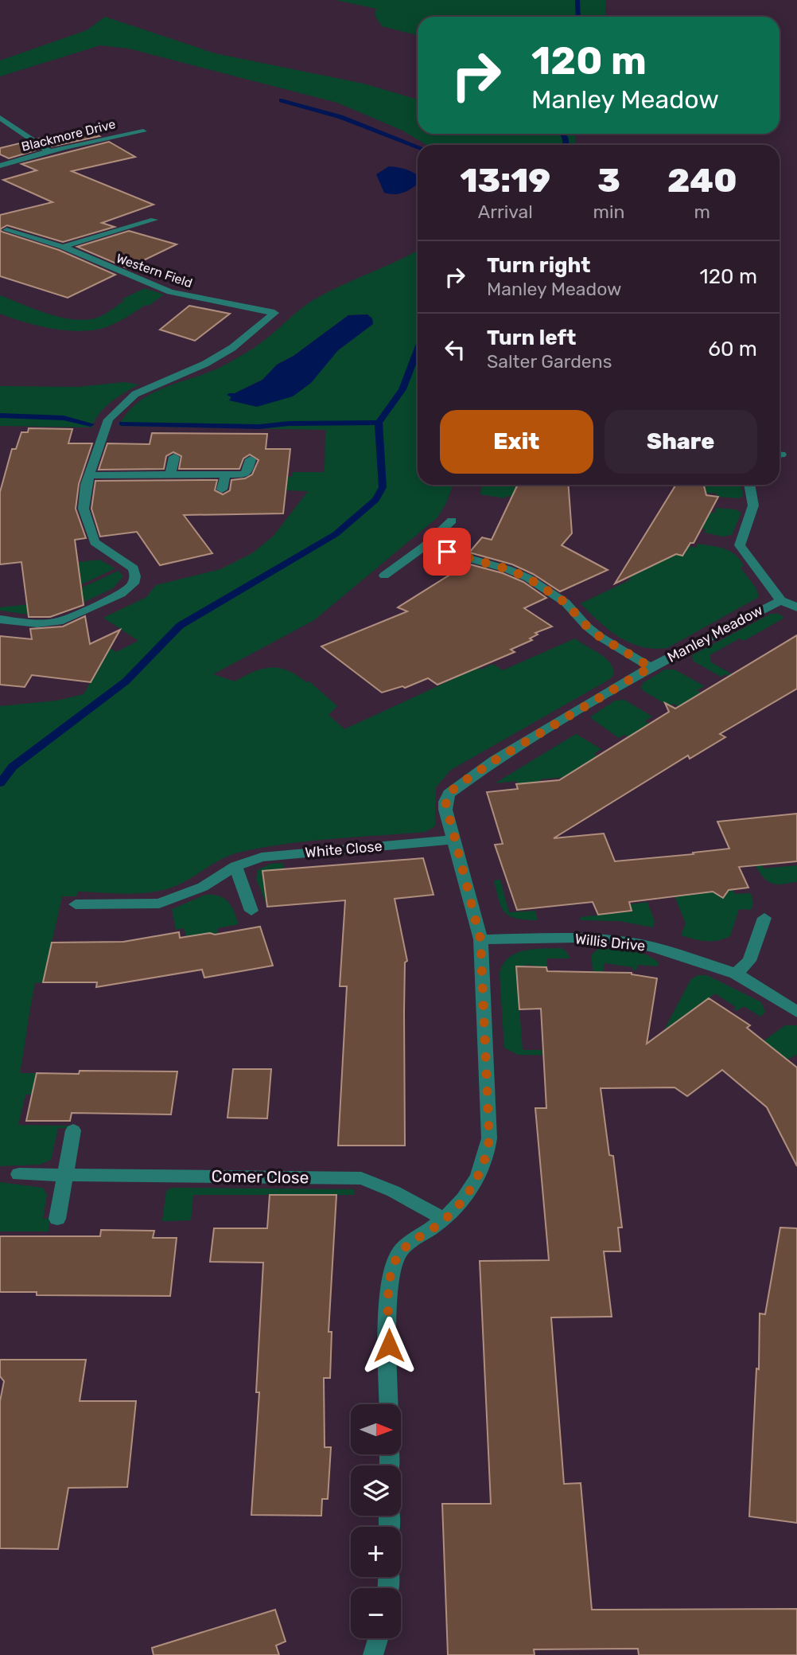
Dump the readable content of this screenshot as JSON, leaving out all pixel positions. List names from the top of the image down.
{
  "streets": {
    "street": [
      "Blackmore Drive",
      "Western Field",
      "Manley Meadow",
      "White Close",
      "Willis Drive",
      "Comer Close"
    ]
  },
  "crossings": [
    ["Manley Meadow", "White Close"],
    ["Manley Meadow", "Willis Drive"],
    ["Manley Meadow", "Comer Close"]
  ],
  "north": "right",
  "page": {
    "turn": ["120 m", "Manley Meadow"],
    "eta": [
      "13:19",
      "Arrival",
      "3",
      "min",
      "240",
      "m"
    ],
    "list": [
      {
        "name": "Turn right",
        "note": "Manley Meadow",
        "value": "120 m"
      },
      {
        "name": "Turn left",
        "note": "Salter Gardens",
        "value": "60 m"
      }
    ],
    "buttons": ["Exit", "Share"],
    "map_buttons": ["+", "−"]
  }
}
